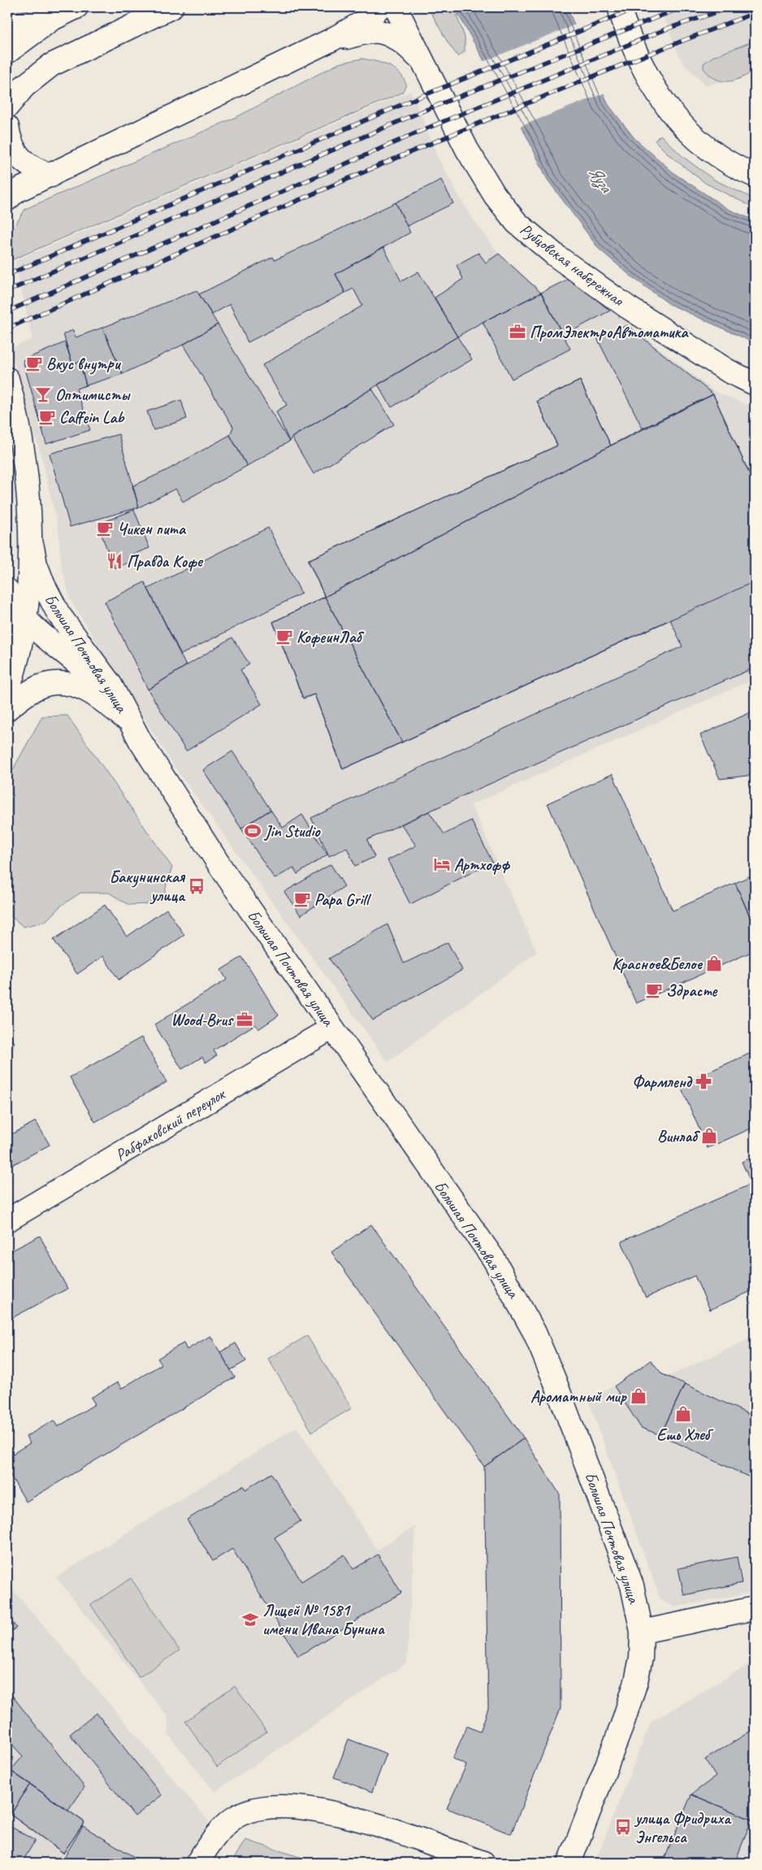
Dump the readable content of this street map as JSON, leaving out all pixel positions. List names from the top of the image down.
{
  "streets": {
    "street": ["Рубцовская набережная", "Большая Почтовая улица", "Рабфаковский переулок"]
  },
  "crossings": [
    ["Большая Почтовая улица", "Рабфаковский переулок"]
  ],
  "water": ["Яуза"],
  "places": {
    "office": ["ПромЭлектроАвтоматика", "Wood-Brus"],
    "cafe": [
      "Вкус внутри",
      "Caffein Lab",
      "Чикен пита",
      "КофеинЛаб",
      "Papa Grill",
      "Здрасте"
    ],
    "bar": ["Оптимисты"],
    "restaurant": ["Правда Кофе"],
    "sports": ["Jin Studio"],
    "hotel": ["Артхофф"],
    "bus stop": ["Бакунинская улица", "улица Фридриха Энгельса"],
    "shop": [
      "Красное&Белое",
      "Винлаб",
      "Ароматный мир",
      "Ешь Хлеб"
    ],
    "pharmacy": ["Фармленд"],
    "school or university": ["Лицей № 1581 имени Ивана Бунина"]
  }
}
